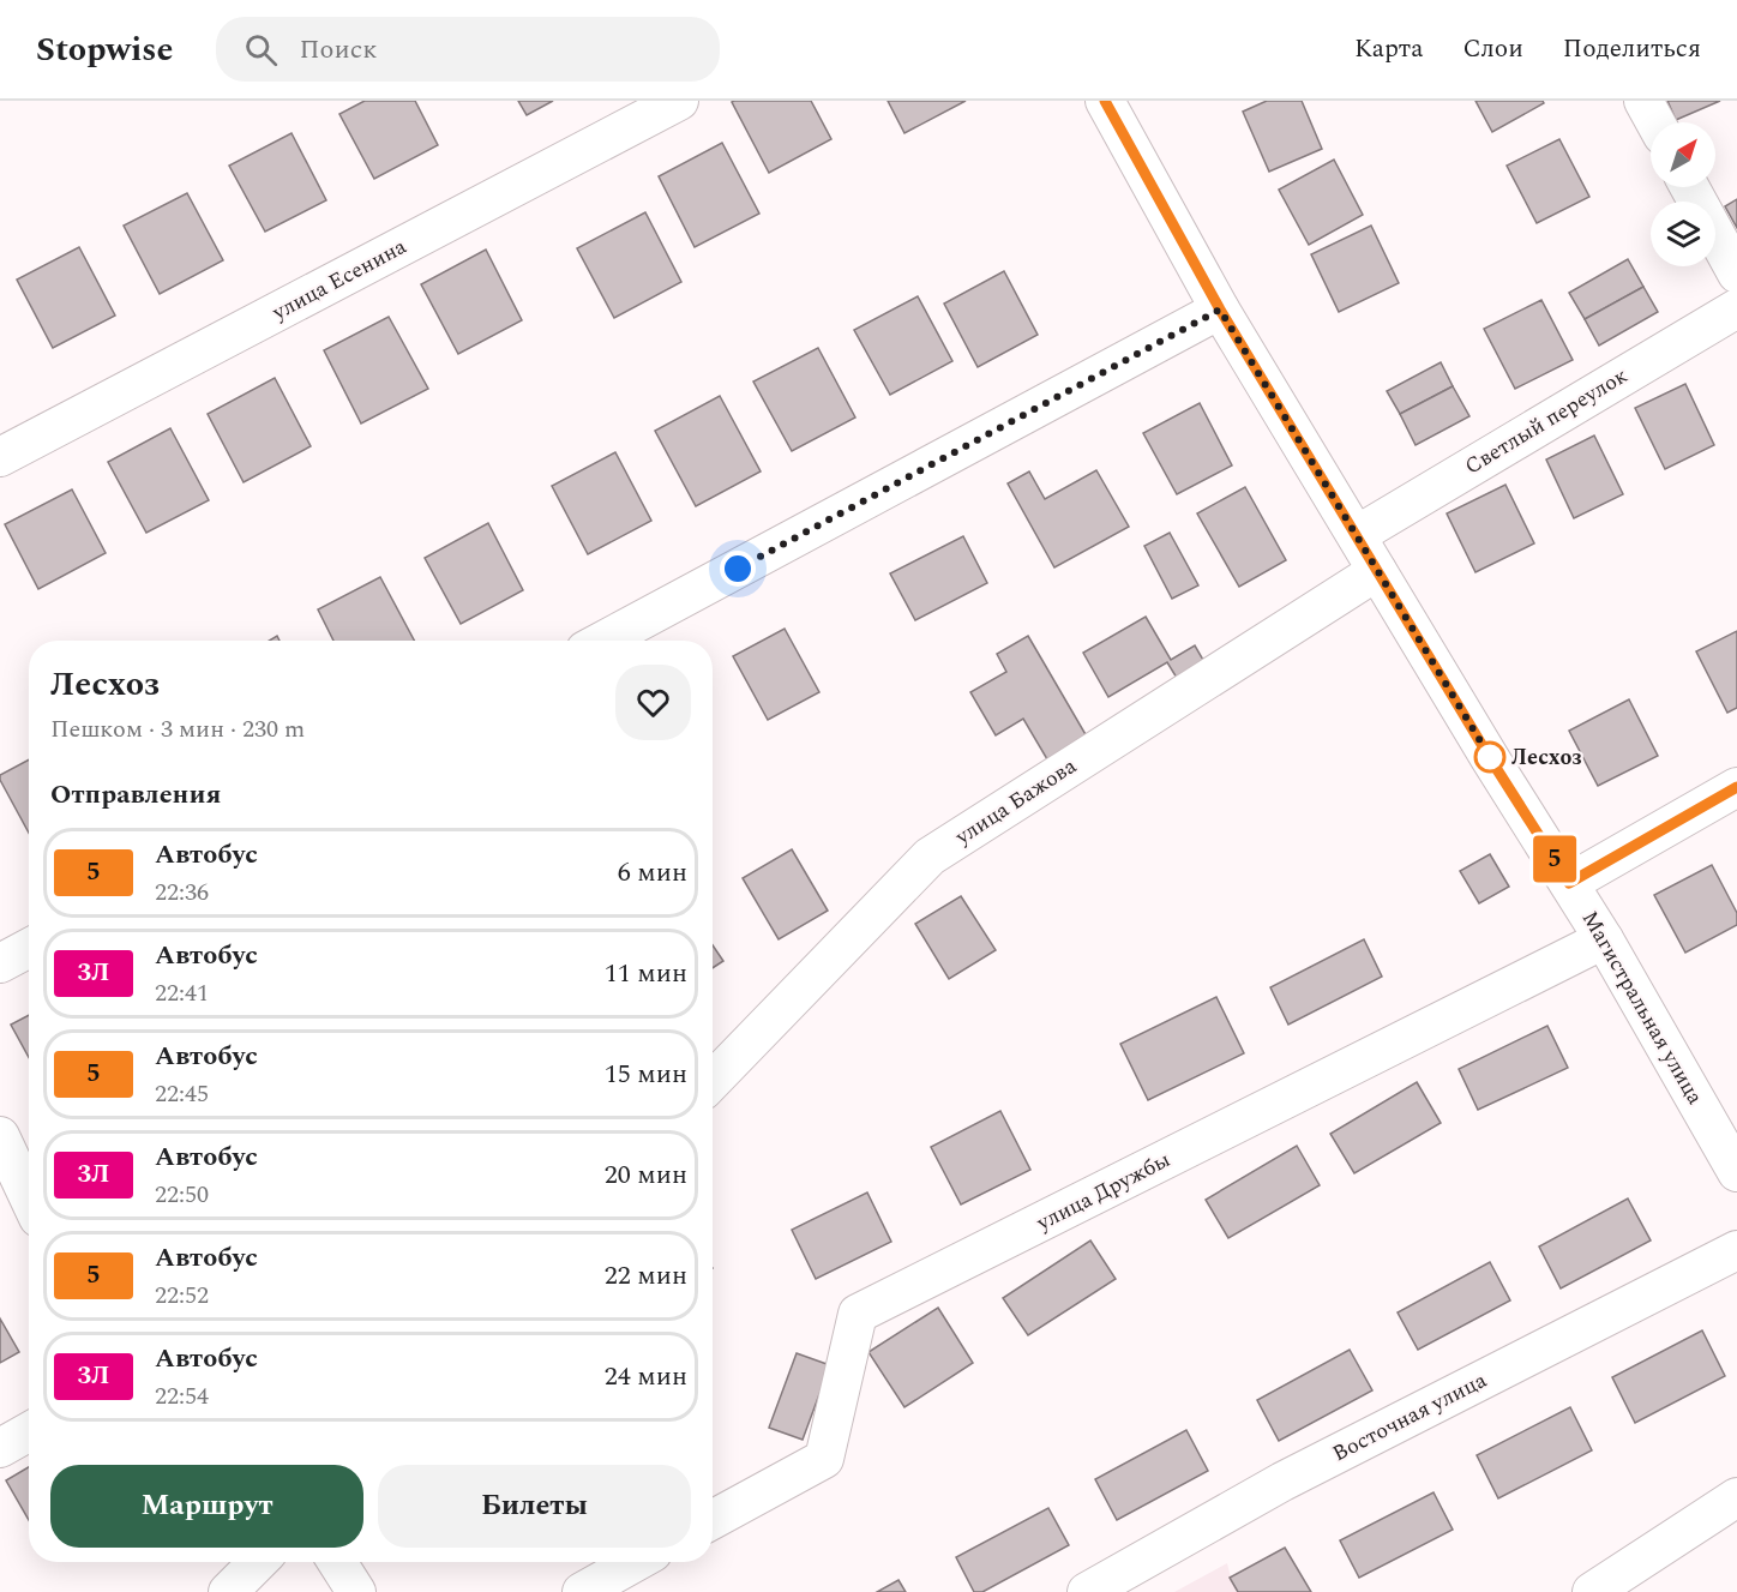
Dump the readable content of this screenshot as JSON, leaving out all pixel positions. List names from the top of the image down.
{
  "streets": {
    "street": [
      "улица Есенина",
      "Светлый переулок",
      "улица Бажова",
      "Магистральная улица",
      "улица Дружбы",
      "Восточная улица"
    ]
  },
  "crossings": [
    ["Светлый переулок", "Магистральная улица"],
    ["улица Бажова", "Магистральная улица"],
    ["Магистральная улица", "улица Дружбы"]
  ],
  "places": ["Лесхоз"],
  "lines": ["bus line 5"],
  "north": "top right",
  "page": {
    "header": "Stopwise",
    "search": "Поиск",
    "nav": ["Карта", "Слои", "Поделиться"],
    "on_map": "5",
    "heading": [
      ["Лесхоз", "Пешком · 3 мин · 230 m"],
      "Отправления"
    ],
    "list": [
      {
        "mark": "5",
        "name": "Автобус",
        "note": "22:36",
        "value": "6 мин"
      },
      {
        "mark": "3Л",
        "name": "Автобус",
        "note": "22:41",
        "value": "11 мин"
      },
      {
        "mark": "5",
        "name": "Автобус",
        "note": "22:45",
        "value": "15 мин"
      },
      {
        "mark": "3Л",
        "name": "Автобус",
        "note": "22:50",
        "value": "20 мин"
      },
      {
        "mark": "5",
        "name": "Автобус",
        "note": "22:52",
        "value": "22 мин"
      },
      {
        "mark": "3Л",
        "name": "Автобус",
        "note": "22:54",
        "value": "24 мин"
      }
    ],
    "buttons": ["Маршрут", "Билеты"]
  }
}
